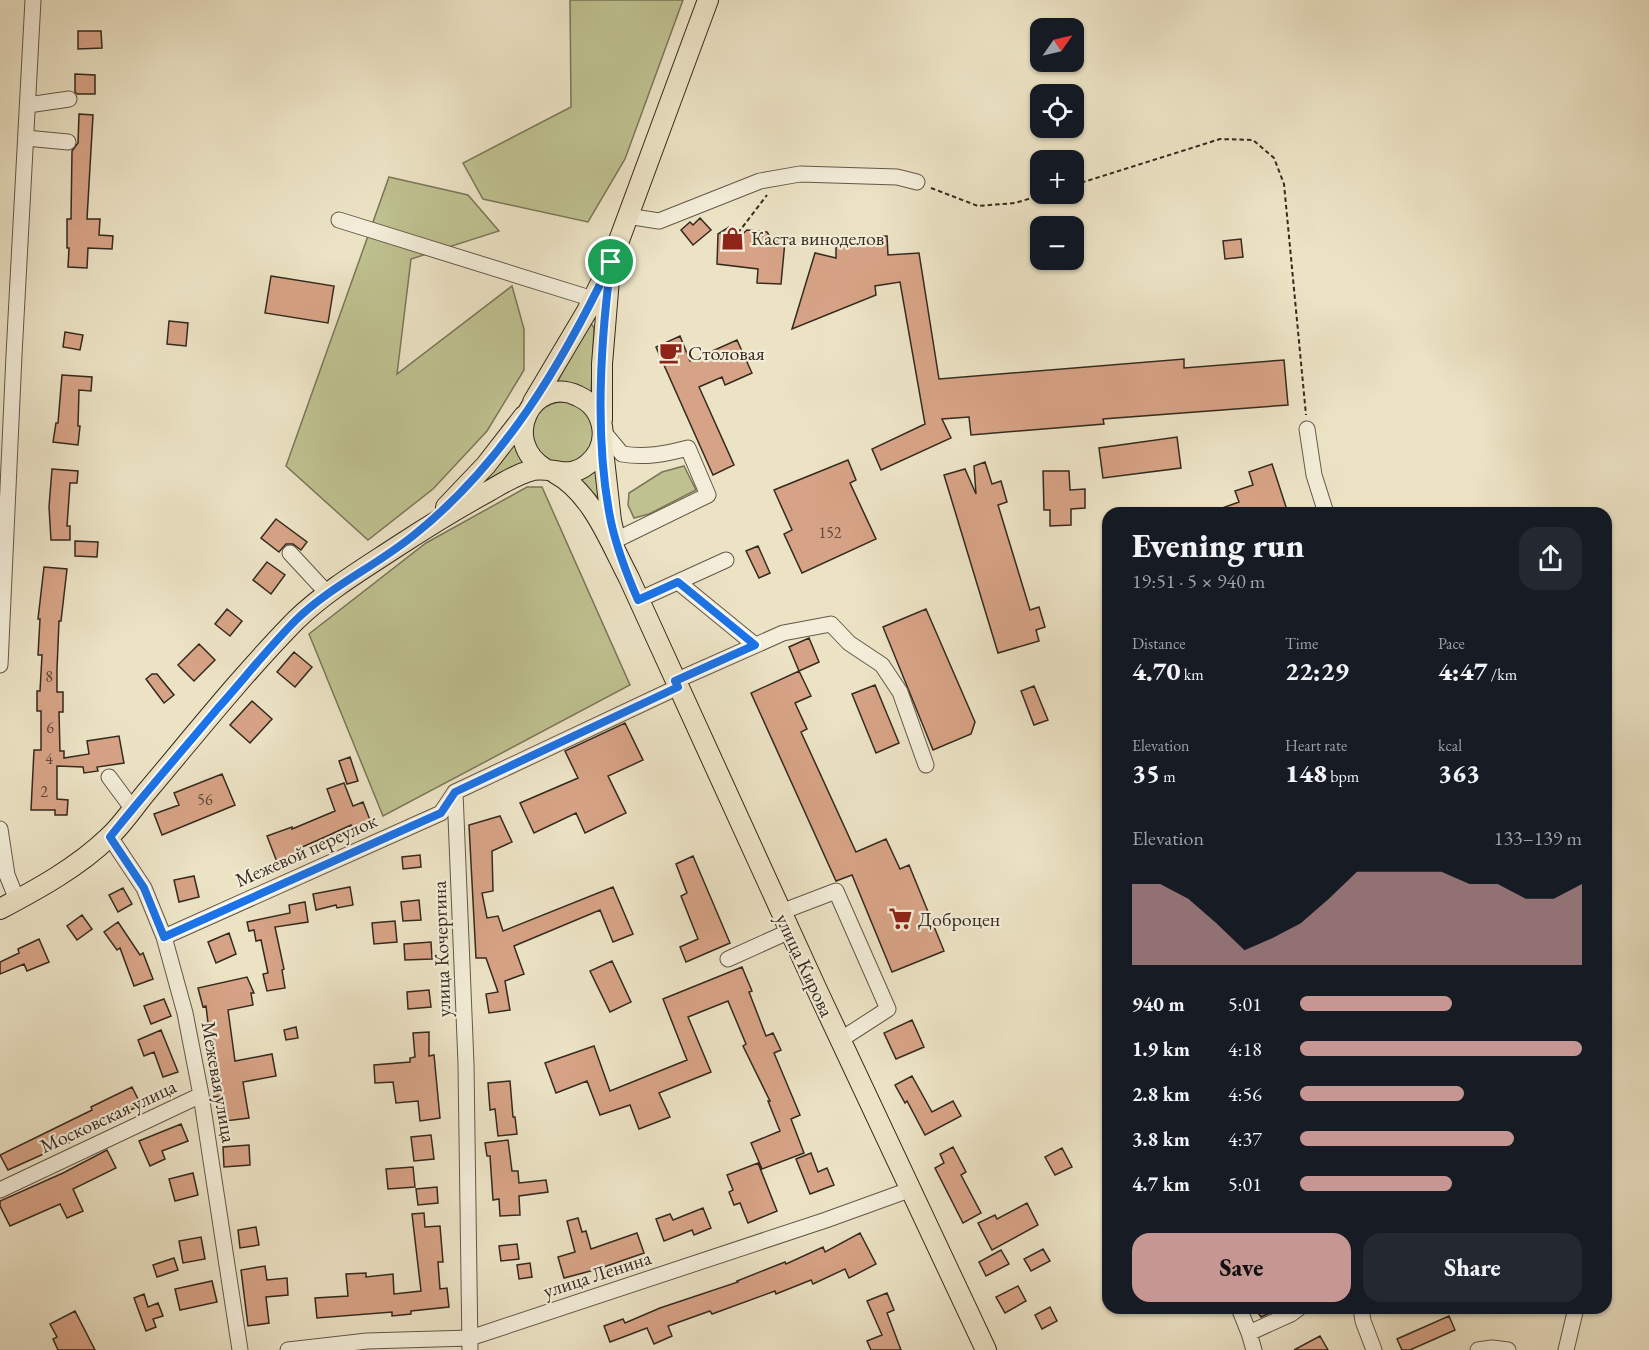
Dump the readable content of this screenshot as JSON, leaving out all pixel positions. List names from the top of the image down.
{
  "streets": {
    "main road": ["улица Кирова"],
    "street": [
      "Межевой переулок",
      "улица Кочергина",
      "Межевая улица",
      "Московская улица",
      "улица Ленина"
    ]
  },
  "crossings": [
    ["Межевой переулок", "улица Кочергина"],
    ["Межевой переулок", "Межевая улица"],
    ["улица Кочергина", "улица Ленина"],
    ["улица Кирова", "улица Ленина"],
    ["Межевая улица", "Московская улица"]
  ],
  "places": {
    "shop": ["Каста виноделов"],
    "cafe": ["Столовая"],
    "supermarket": ["Доброцен"]
  },
  "house_numbers": [
    "152",
    "8",
    "6",
    "4",
    "2",
    "56"
  ],
  "north": "top right",
  "page": {
    "map_buttons": ["+", "−"],
    "heading": ["Evening run", "19:51 · 5 × 940 m"],
    "stats": [
      ["Distance", "4.70 km"],
      ["Time", "22:29"],
      ["Pace", "4:47 /km"],
      ["Elevation", "35 m"],
      ["Heart rate", "148 bpm"],
      ["kcal", "363"]
    ],
    "chart": ["Elevation", "133–139 m"],
    "list": [
      {
        "name": "940 m",
        "note": "5:01"
      },
      {
        "name": "1.9 km",
        "note": "4:18"
      },
      {
        "name": "2.8 km",
        "note": "4:56"
      },
      {
        "name": "3.8 km",
        "note": "4:37"
      },
      {
        "name": "4.7 km",
        "note": "5:01"
      }
    ],
    "buttons": ["Save", "Share"]
  }
}
